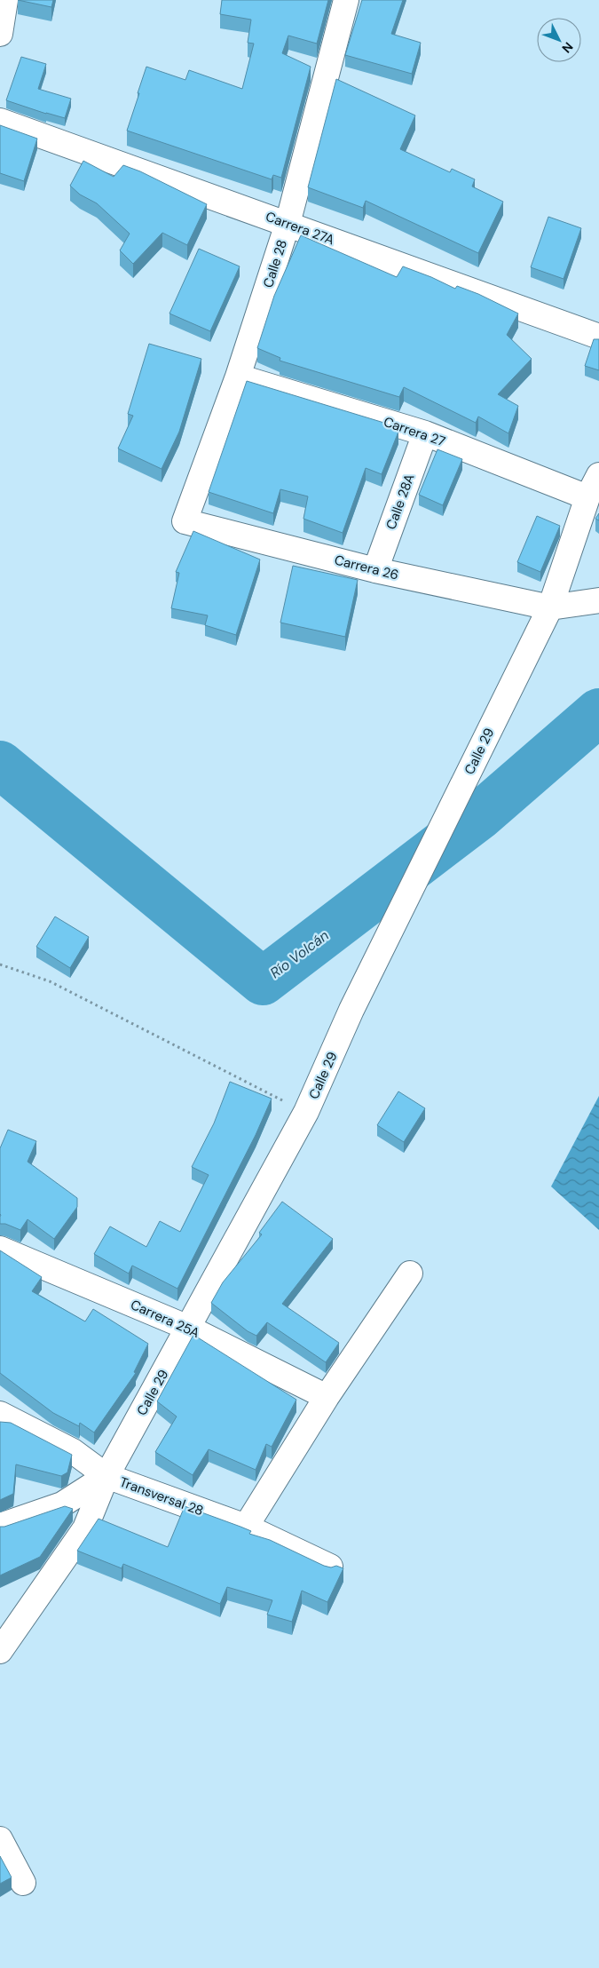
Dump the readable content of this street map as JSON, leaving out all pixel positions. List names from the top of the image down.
{
  "streets": {
    "street": [
      "Carrera 27A",
      "Calle 28",
      "Carrera 27",
      "Calle 28A",
      "Carrera 26",
      "Calle 29",
      "Carrera 25A",
      "Transversal 28"
    ]
  },
  "crossings": [
    ["Carrera 27A", "Calle 28"],
    ["Calle 28", "Carrera 27"],
    ["Calle 28", "Carrera 26"],
    ["Carrera 27", "Calle 28A"],
    ["Carrera 27", "Calle 29"],
    ["Calle 28A", "Carrera 26"],
    ["Carrera 26", "Calle 29"],
    ["Calle 29", "Carrera 25A"],
    ["Calle 29", "Transversal 28"]
  ],
  "water": ["Río Volcán"],
  "north": "bottom right"
}
